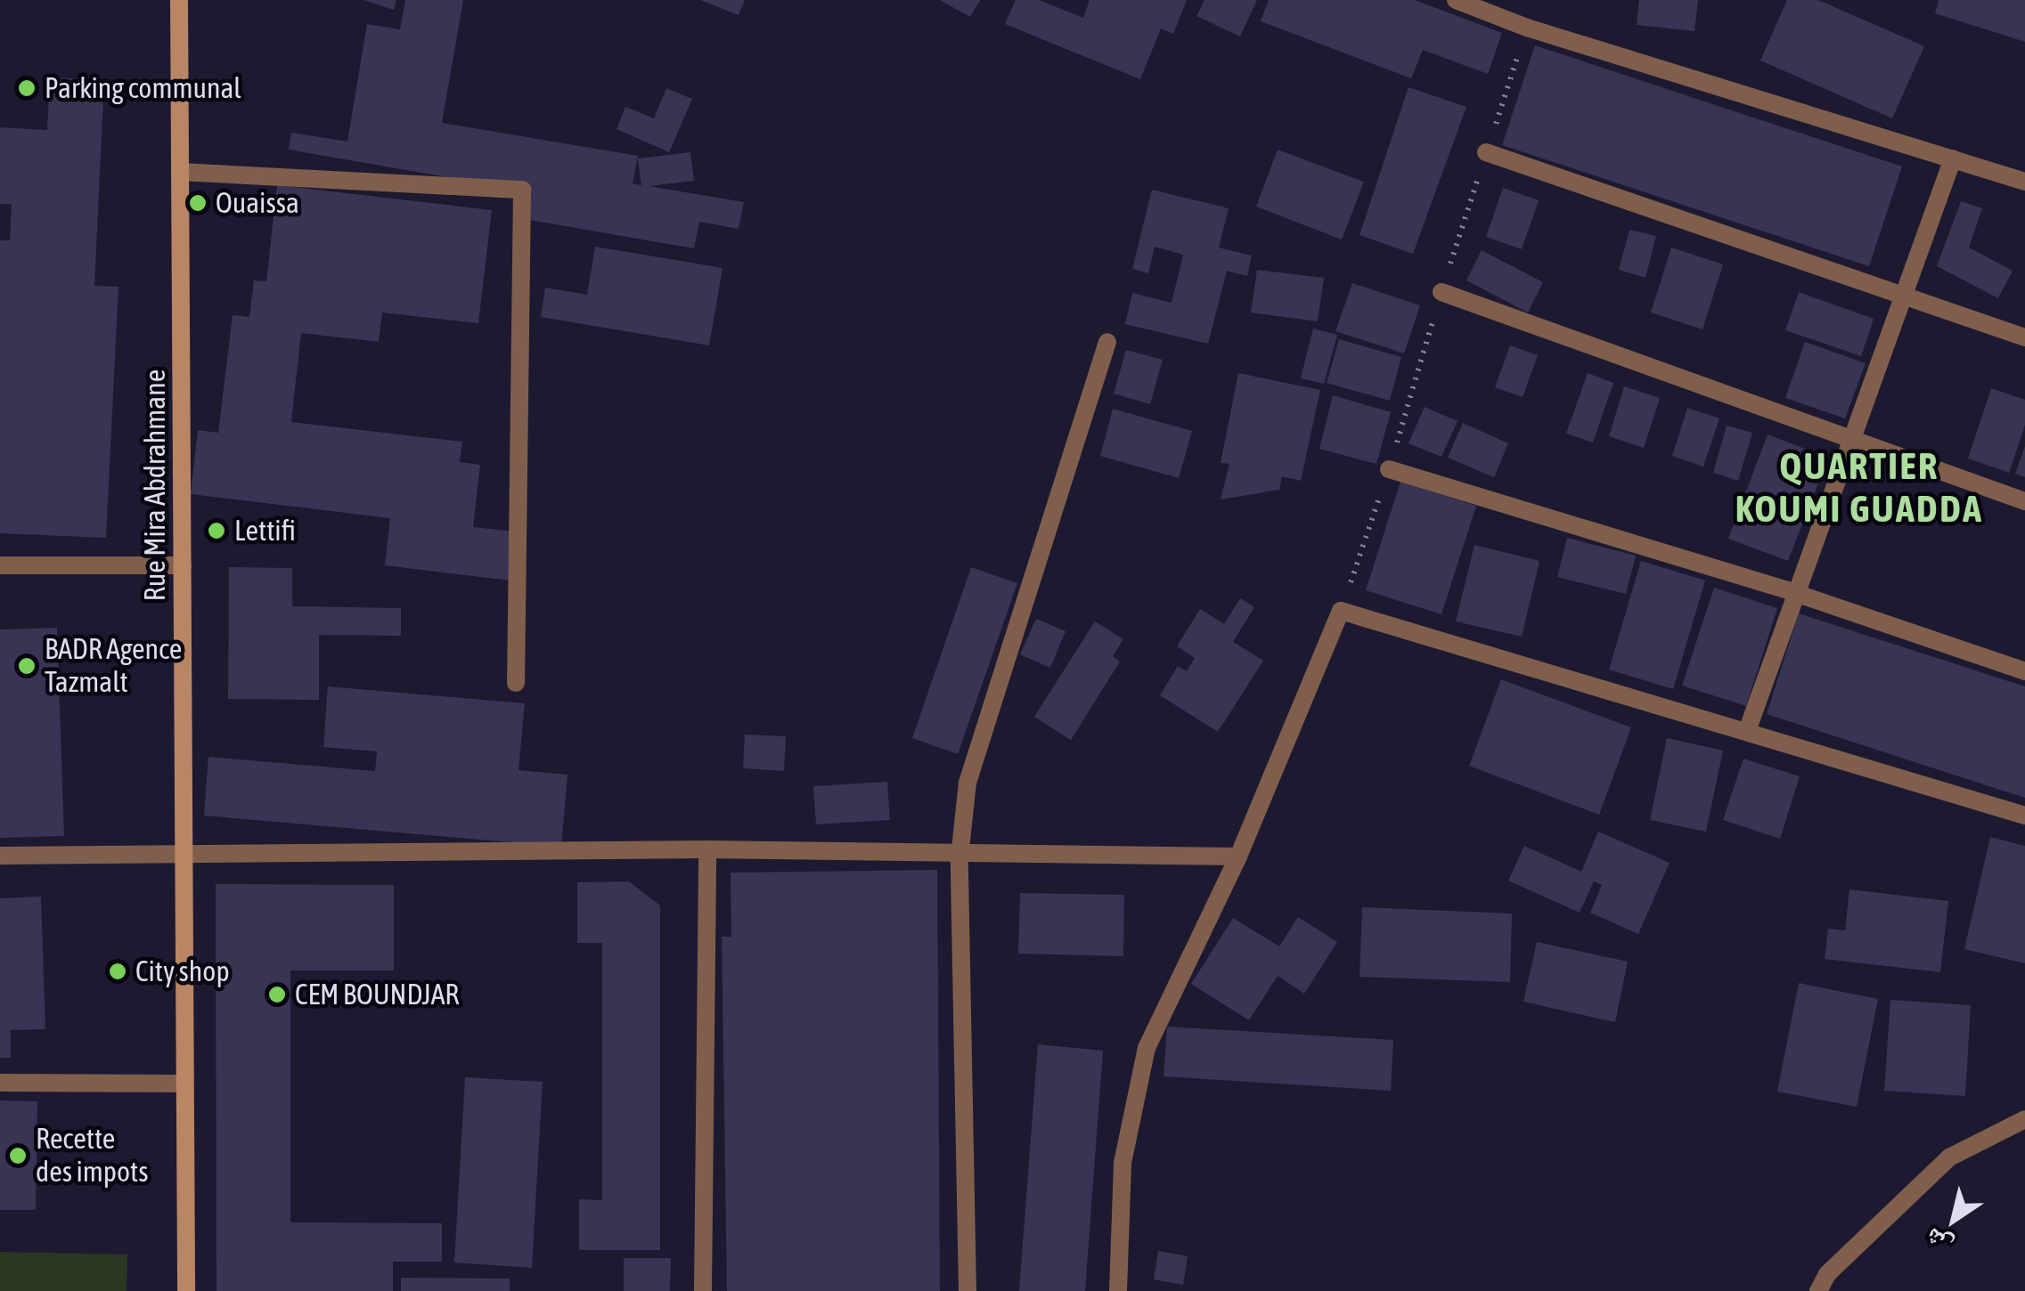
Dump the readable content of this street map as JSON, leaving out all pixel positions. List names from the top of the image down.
{
  "streets": {
    "main road": ["Rue Mira Abdrahmane"]
  },
  "districts": ["QUARTIER KOUMI GUADDA"],
  "places": [
    "Parking communal",
    "Ouaissa",
    "Lettifi",
    "BADR Agence Tazmalt",
    "City shop",
    "CEM BOUNDJAR",
    "Recette des impots"
  ],
  "north": "bottom left"
}
